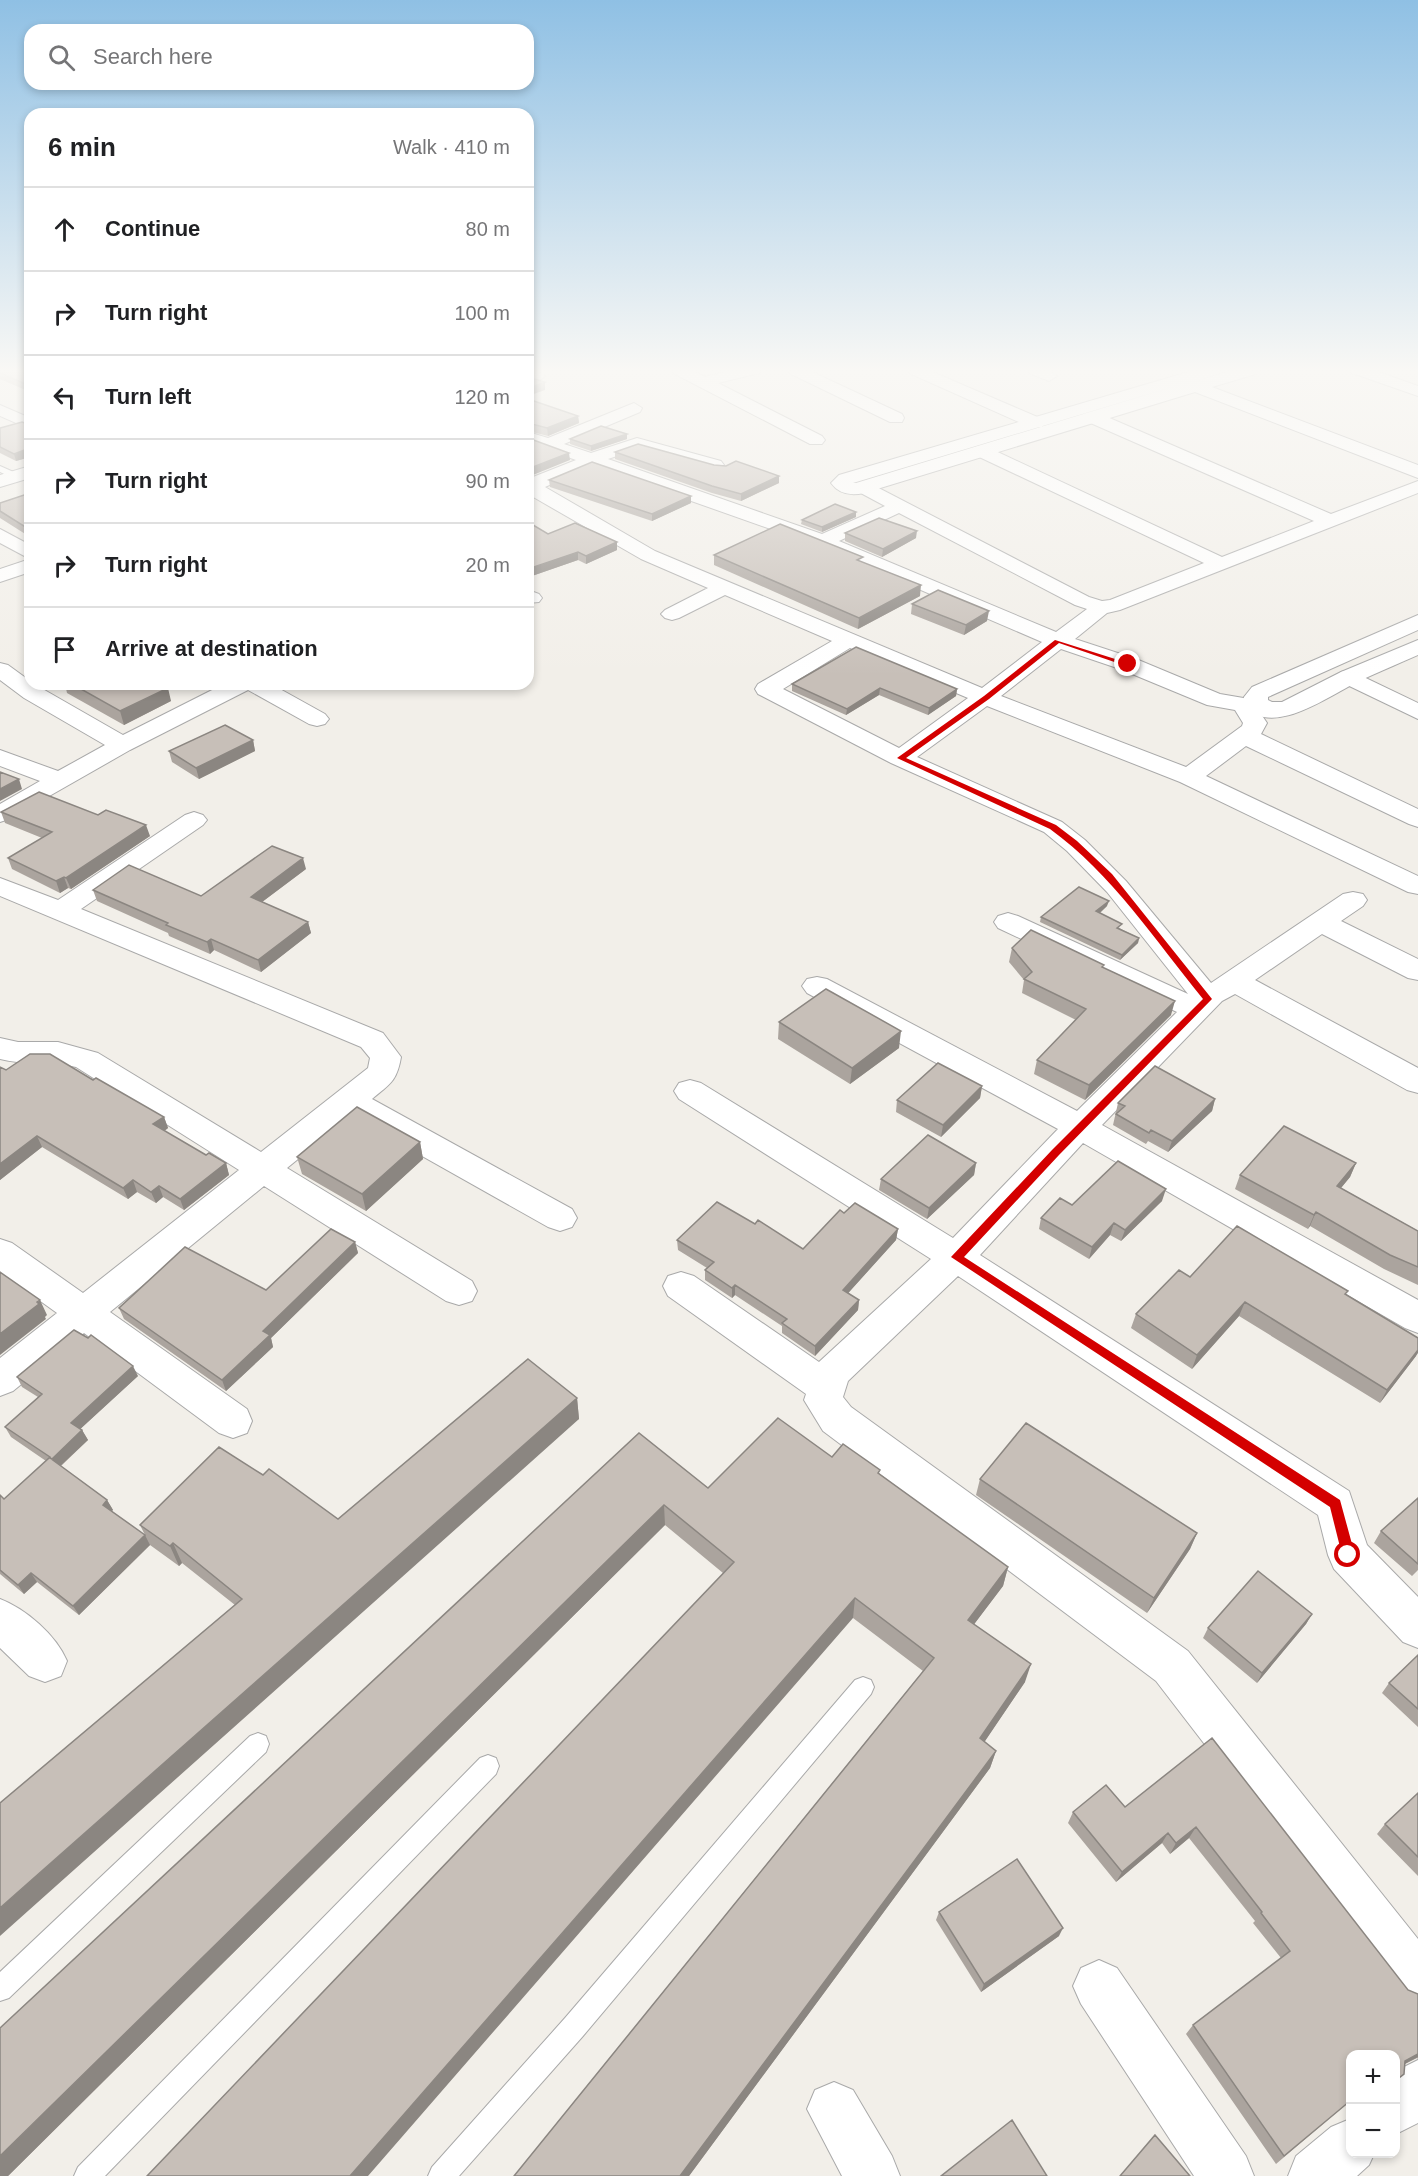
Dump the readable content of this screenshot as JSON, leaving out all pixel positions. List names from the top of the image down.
{
  "page": {
    "search": "Search here",
    "heading": ["6 min", "Walk · 410 m"],
    "list": [
      ["Continue", "80 m"],
      ["Turn right", "100 m"],
      ["Turn left", "120 m"],
      ["Turn right", "90 m"],
      ["Turn right", "20 m"],
      "Arrive at destination"
    ],
    "map_buttons": ["+", "−"]
  }
}
